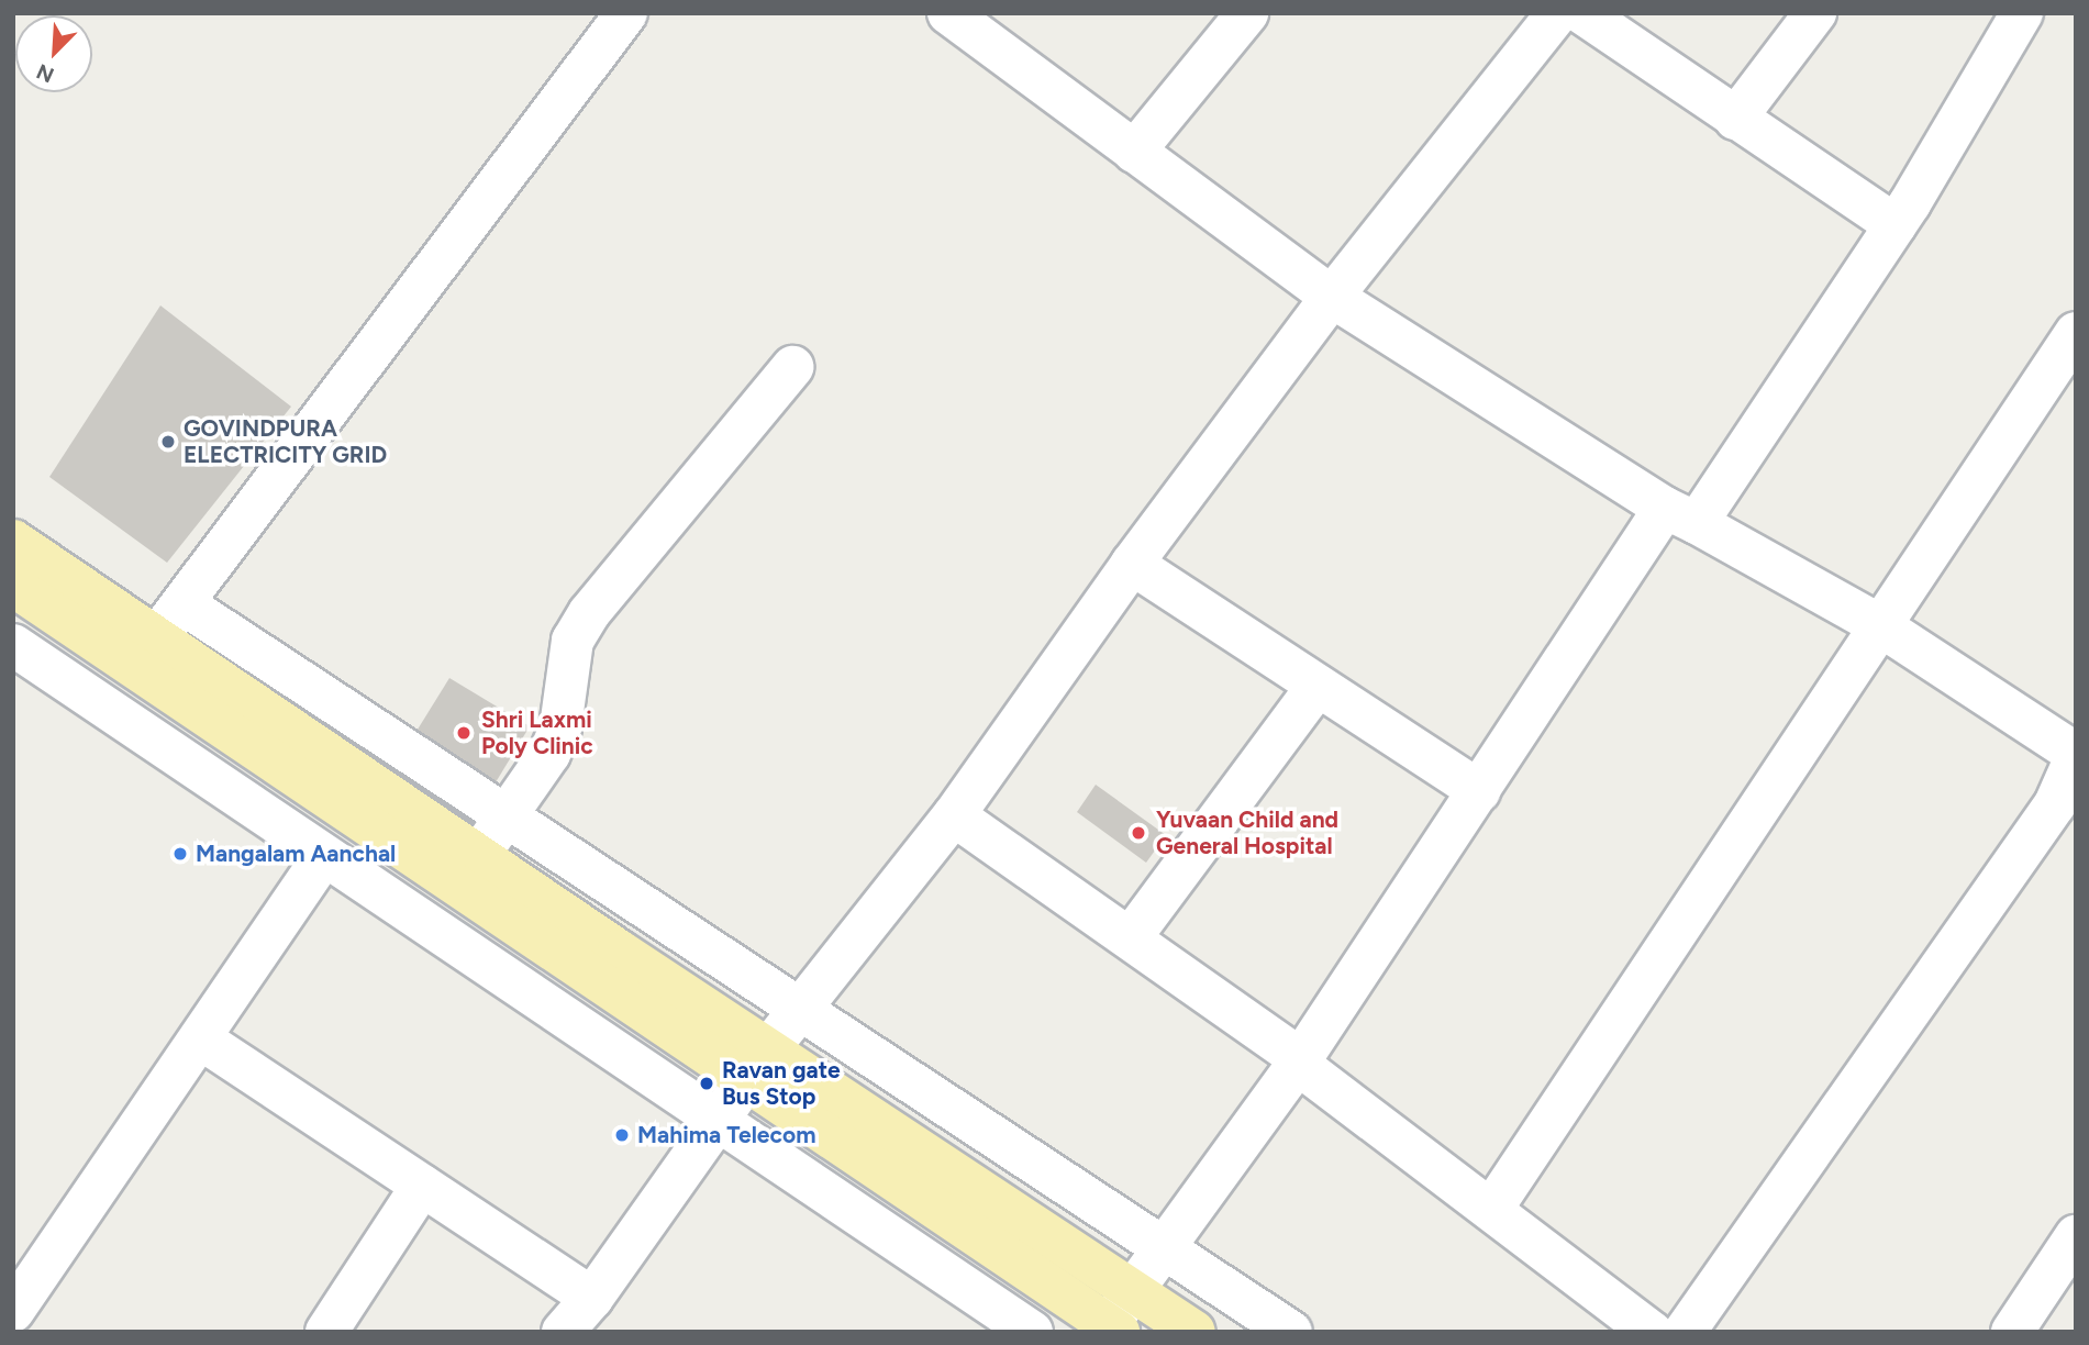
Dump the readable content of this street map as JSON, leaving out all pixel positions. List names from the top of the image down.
{
  "places": [
    "GOVINDPURA ELECTRICITY GRID",
    "Shri Laxmi Poly Clinic",
    "Yuvaan Child and General Hospital",
    "Mangalam Aanchal",
    "Ravan gate Bus Stop",
    "Mahima Telecom"
  ],
  "north": "bottom left"
}
